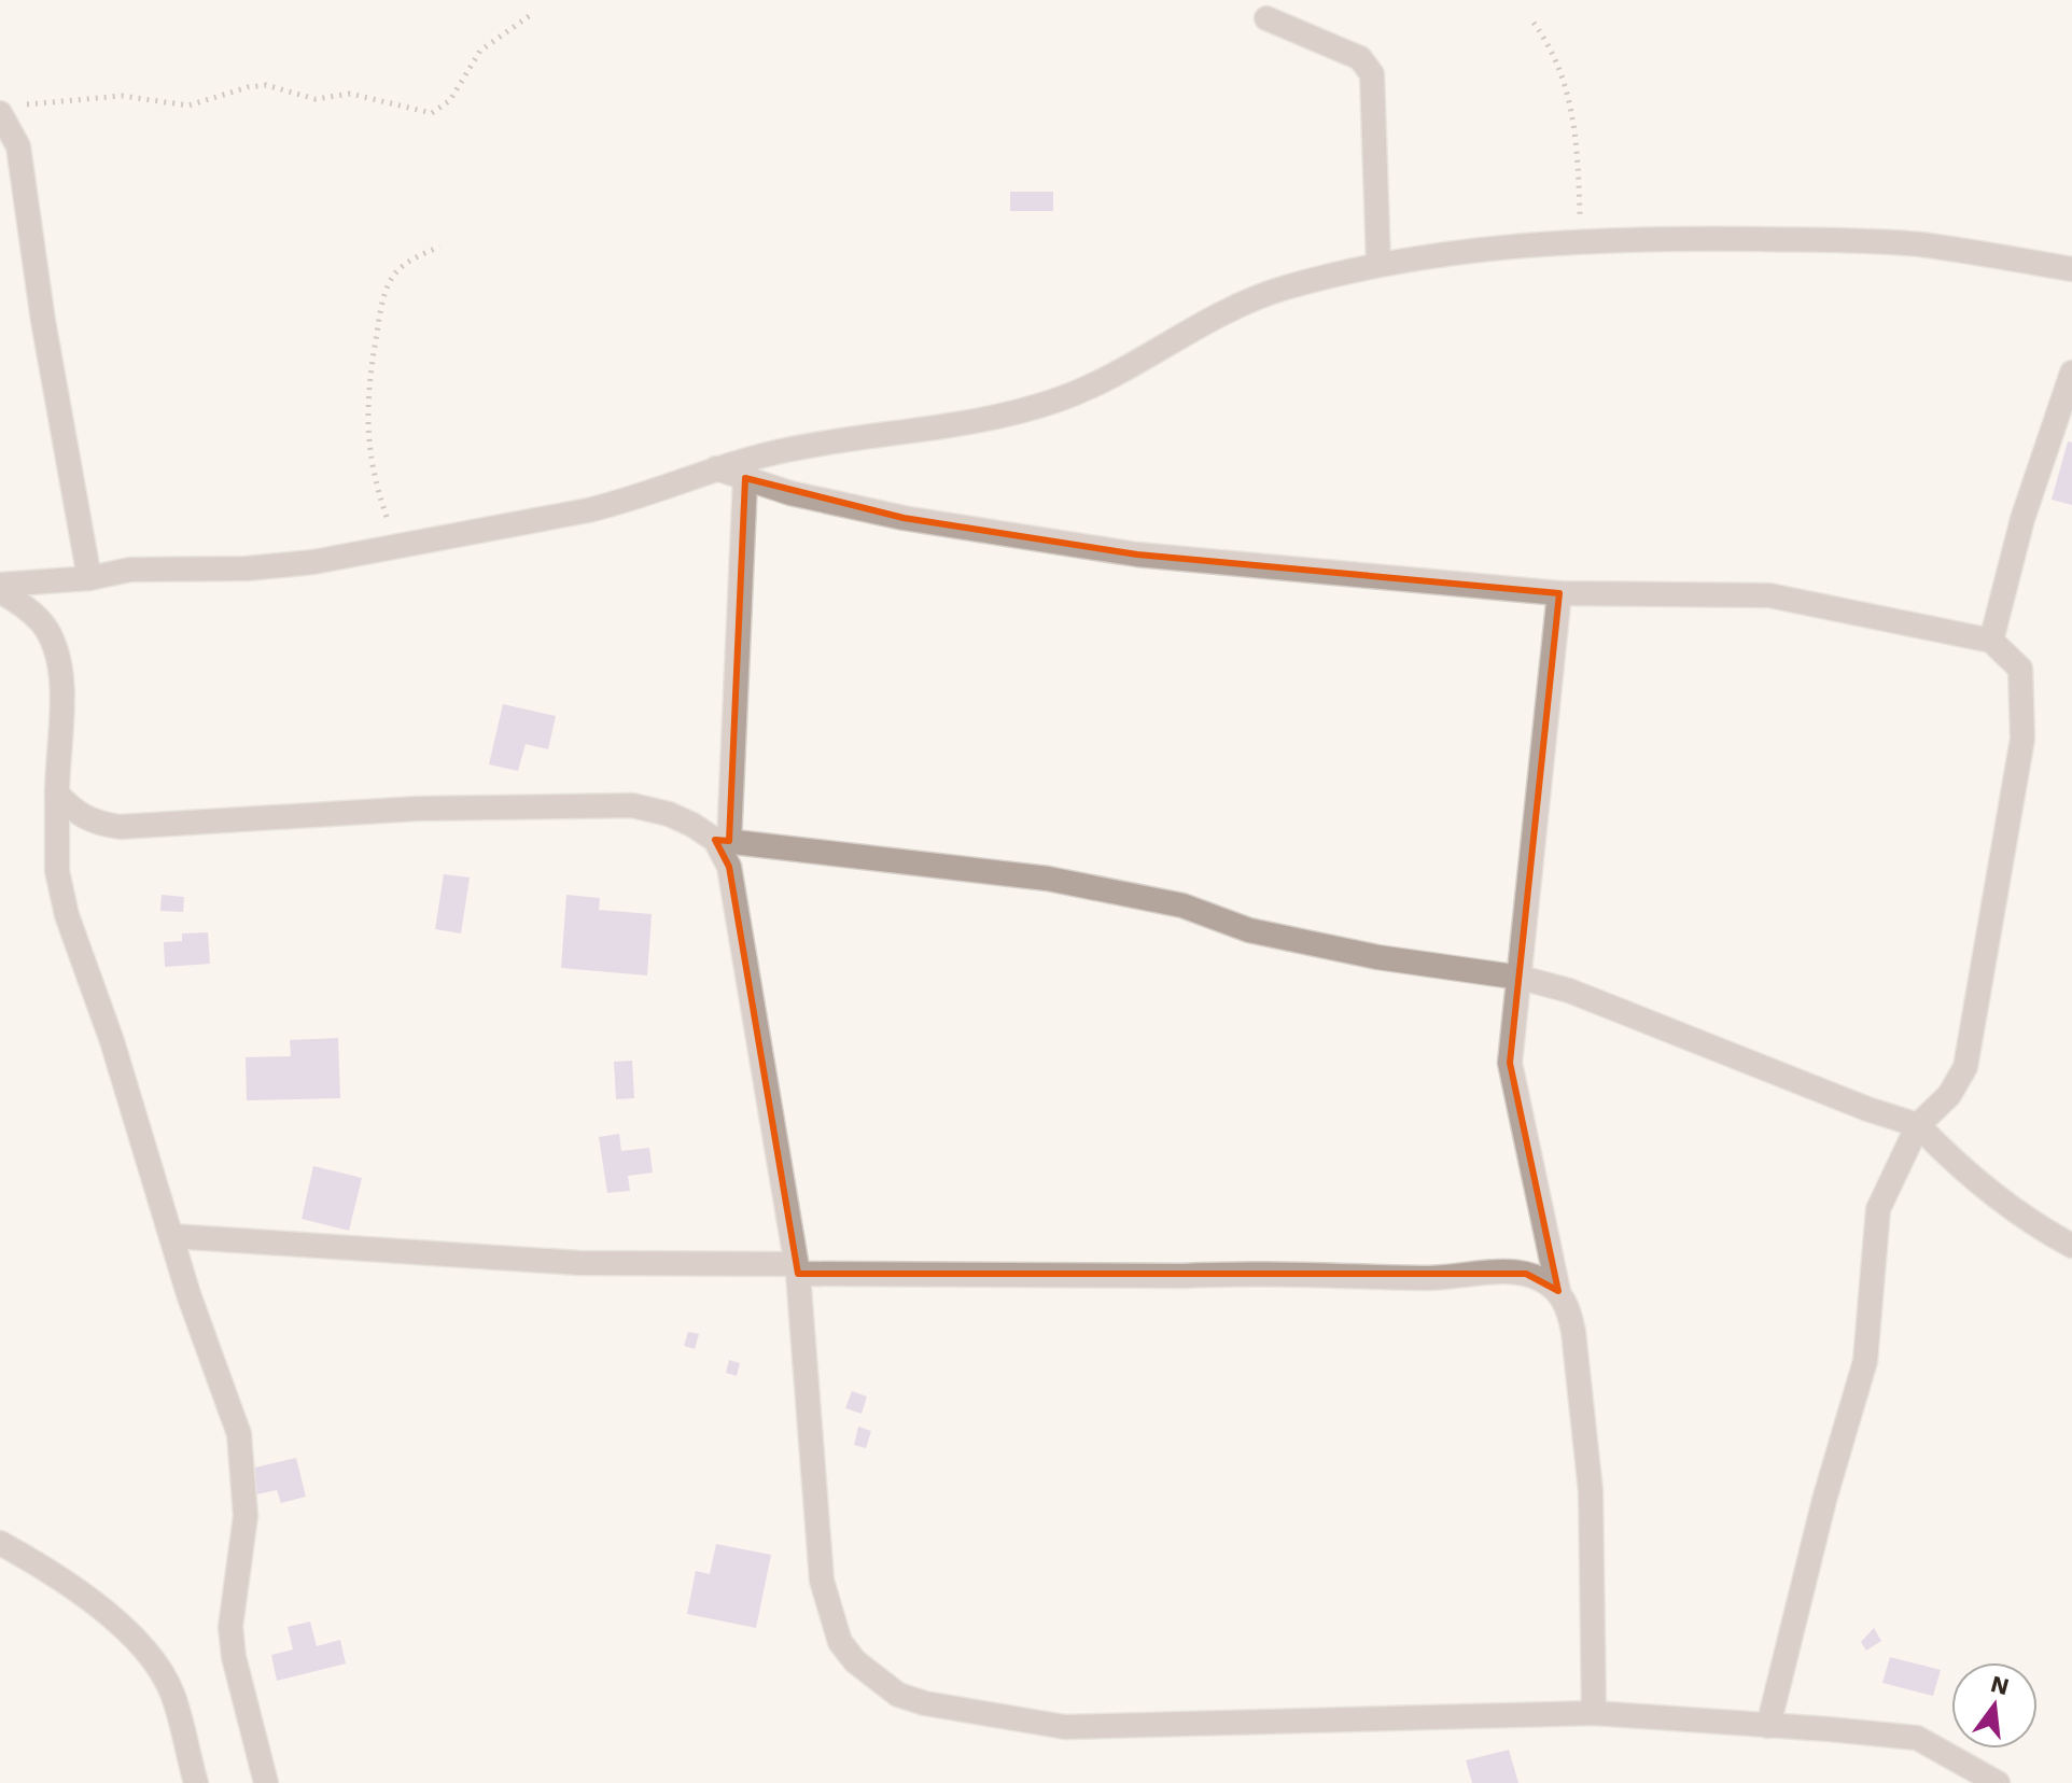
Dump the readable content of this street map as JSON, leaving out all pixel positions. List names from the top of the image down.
{
  "north": "top"
}
